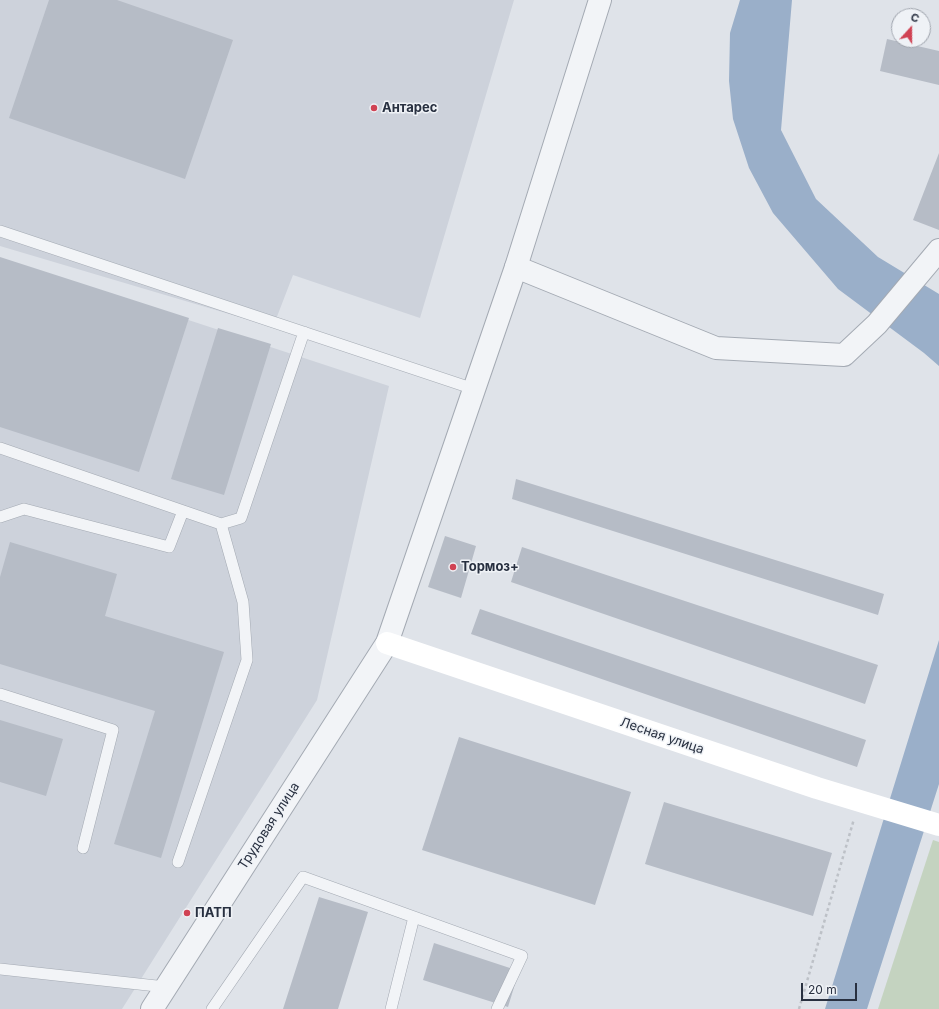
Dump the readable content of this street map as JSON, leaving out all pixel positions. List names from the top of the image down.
{
  "streets": {
    "main road": ["Лесная улица"],
    "street": ["Трудовая улица"]
  },
  "crossings": [
    ["Лесная улица", "Трудовая улица"]
  ],
  "places": ["Антарес", "Тормоз+", "ПАТП"],
  "scale_bar": "20 m",
  "north": "top"
}
